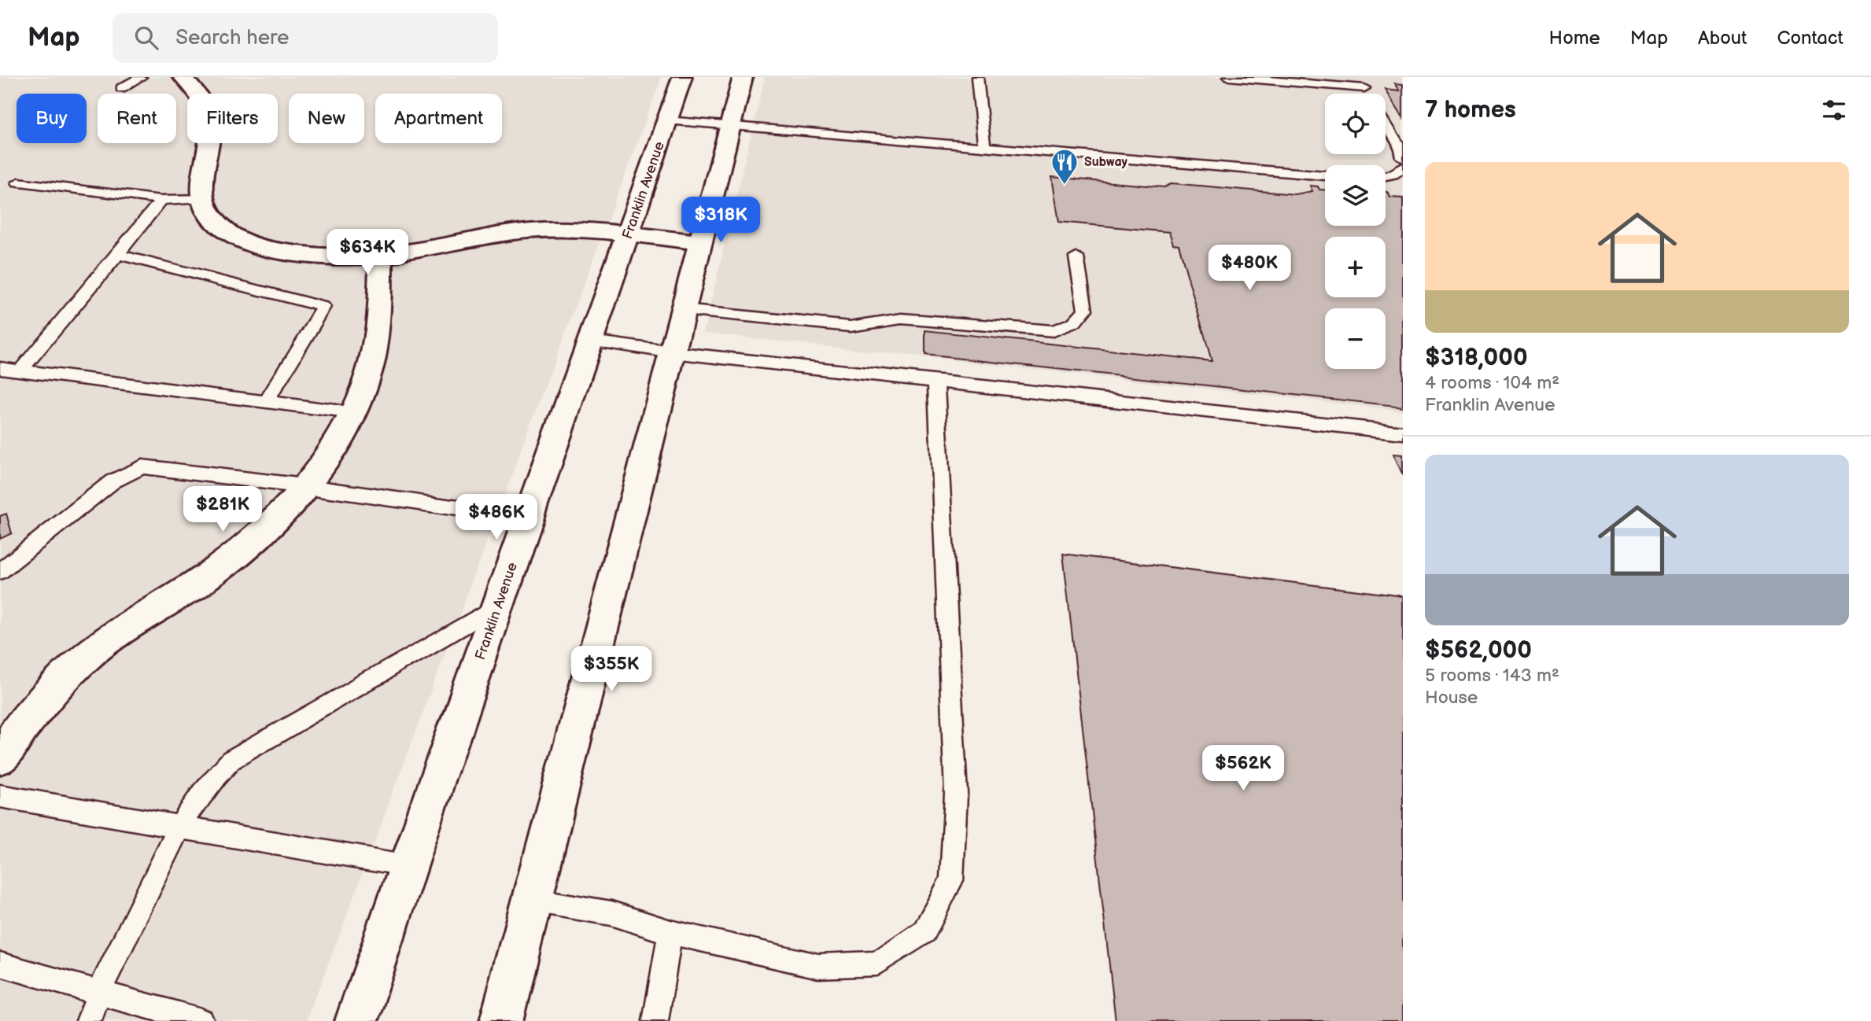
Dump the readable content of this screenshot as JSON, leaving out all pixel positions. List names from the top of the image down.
{
  "streets": {
    "street": ["Franklin Avenue"]
  },
  "places": {
    "restaurant": ["Subway"]
  },
  "page": {
    "header": "Map",
    "search": "Search here",
    "nav": [
      "Home",
      "Map",
      "About",
      "Contact"
    ],
    "heading": "7 homes",
    "map_buttons": ["+", "−"],
    "chip": [
      "Buy",
      "Rent",
      "Filters",
      "New",
      "Apartment"
    ],
    "list": [
      {
        "name": "$318,000",
        "note": "4 rooms · 104 m² · Franklin Avenue"
      },
      {
        "name": "$562,000",
        "note": "5 rooms · 143 m² · House"
      }
    ],
    "price": [
      "$318K",
      "$634K",
      "$480K",
      "$281K",
      "$486K",
      "$355K",
      "$562K"
    ]
  }
}
